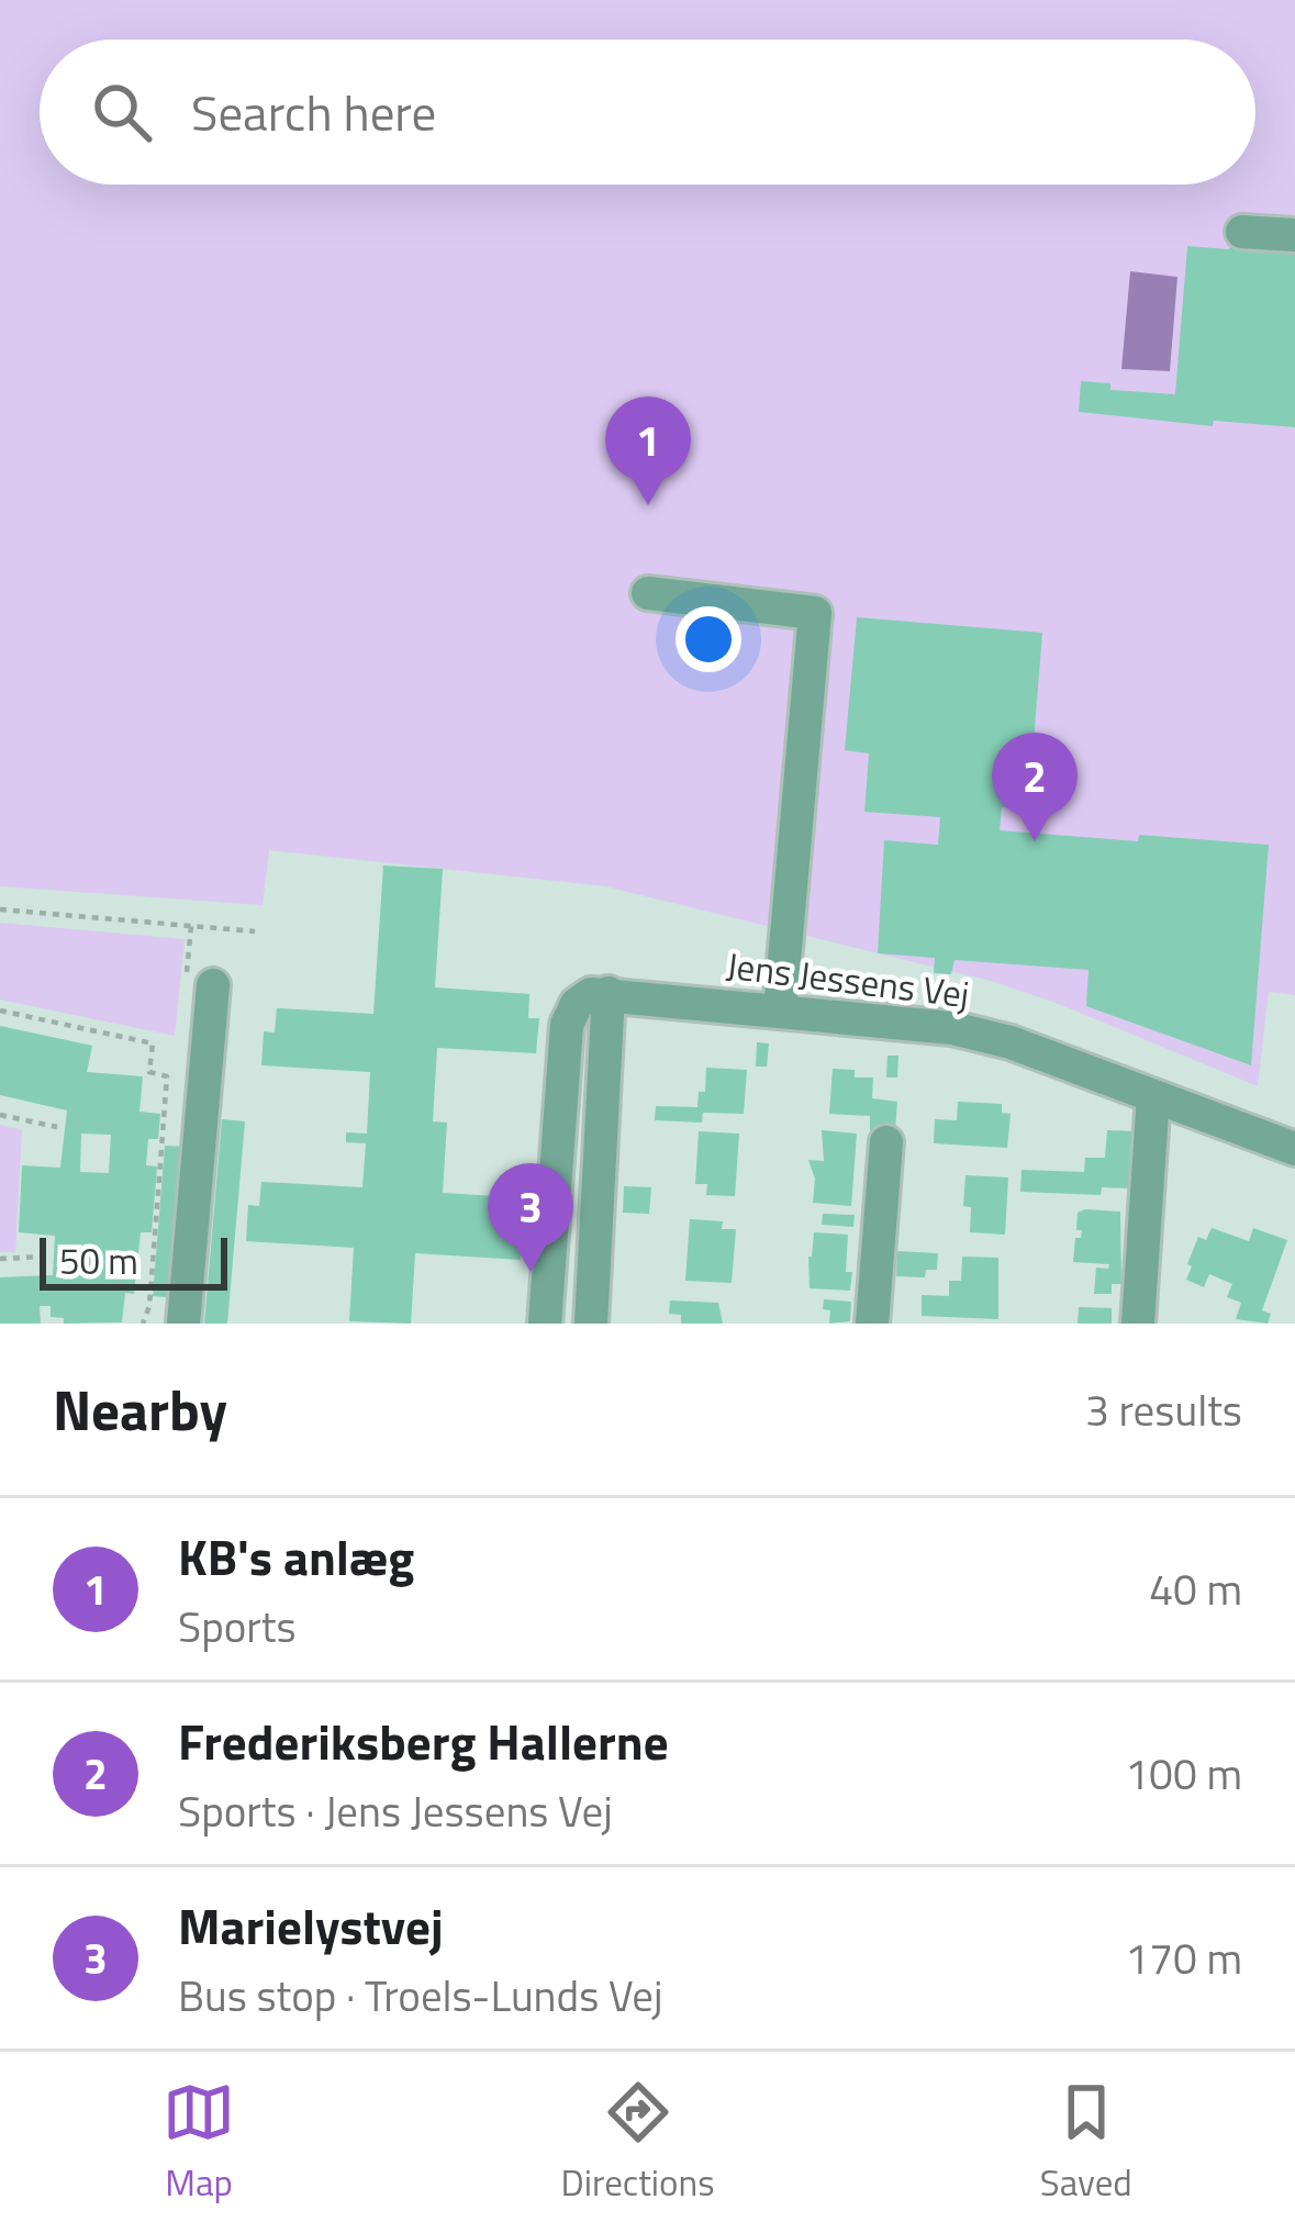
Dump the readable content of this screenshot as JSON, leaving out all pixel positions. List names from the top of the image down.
{
  "streets": {
    "street": ["Jens Jessens Vej"]
  },
  "scale_bar": "50 m",
  "page": {
    "search": "Search here",
    "pins": ["1", "2", "3"],
    "scale": "50 m",
    "heading": ["Nearby", "3 results"],
    "list": [
      {
        "mark": "1",
        "name": "KB's anlæg",
        "note": "Sports",
        "value": "40 m"
      },
      {
        "mark": "2",
        "name": "Frederiksberg Hallerne",
        "note": "Sports · Jens Jessens Vej",
        "value": "100 m"
      },
      {
        "mark": "3",
        "name": "Marielystvej",
        "note": "Bus stop · Troels-Lunds Vej",
        "value": "170 m"
      }
    ],
    "nav": ["Map", "Directions", "Saved"]
  }
}
